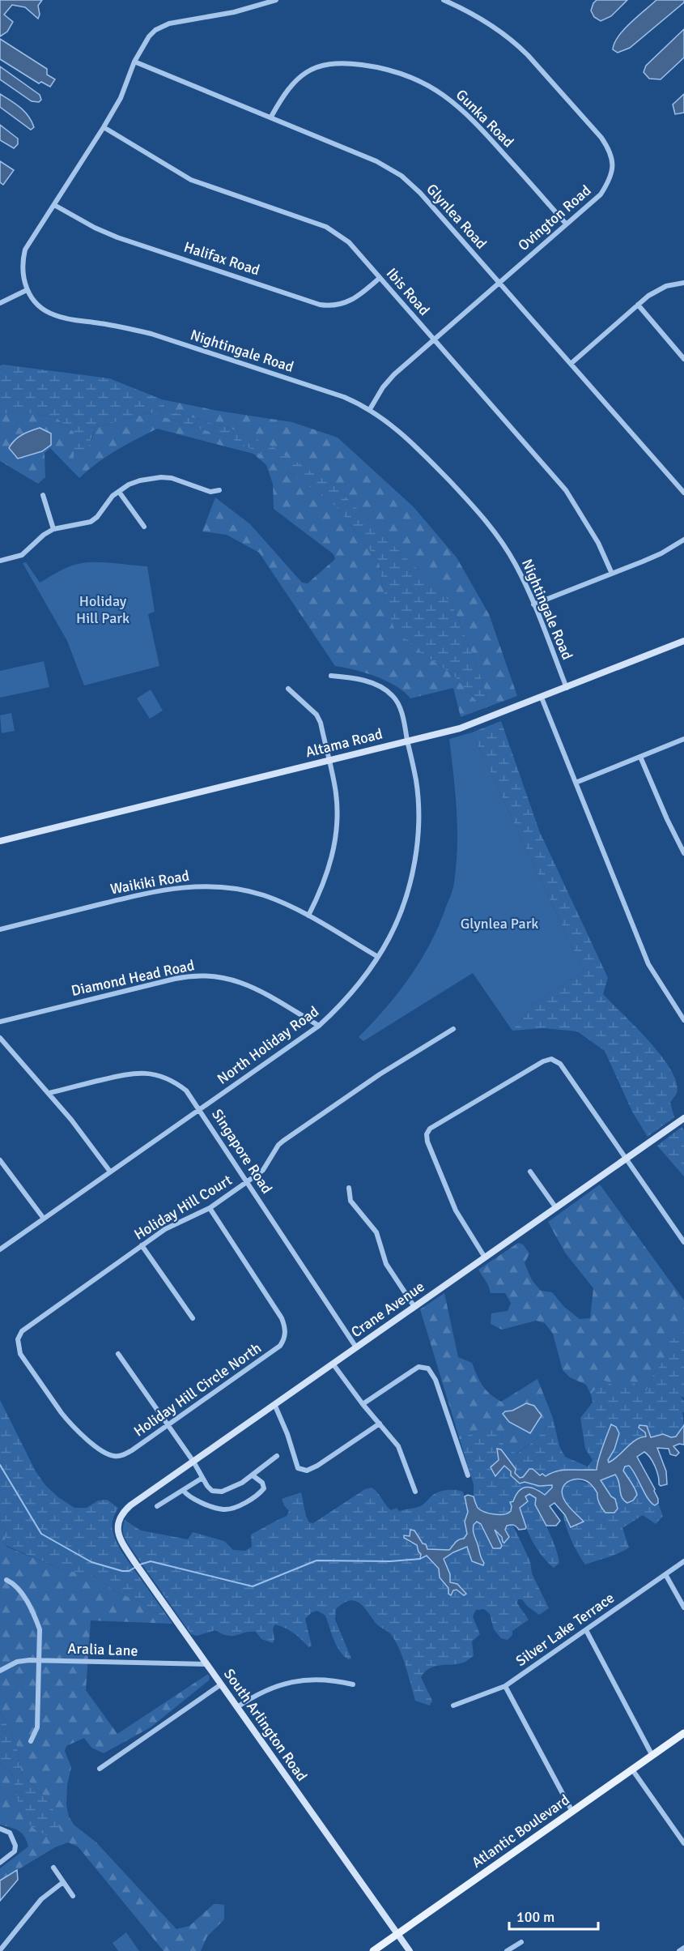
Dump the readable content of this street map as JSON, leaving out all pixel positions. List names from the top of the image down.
{
  "streets": {
    "main road": ["Atlantic Boulevard"],
    "street": [
      "Gunka Road",
      "Glynlea Road",
      "Ovington Road",
      "Halifax Road",
      "Ibis Road",
      "Nightingale Road",
      "Altama Road",
      "Waikiki Road",
      "Diamond Head Road",
      "North Holiday Road",
      "Singapore Road",
      "Holiday Hill Court",
      "Crane Avenue",
      "Holiday Hill Circle North",
      "Silver Lake Terrace",
      "Aralia Lane",
      "South Arlington Road"
    ]
  },
  "crossings": [
    ["Gunka Road", "Glynlea Road"],
    ["Gunka Road", "Ovington Road"],
    ["Glynlea Road", "Ovington Road"],
    ["Ovington Road", "Ibis Road"],
    ["Ovington Road", "Nightingale Road"],
    ["Halifax Road", "Ibis Road"],
    ["Nightingale Road", "Altama Road"],
    ["Altama Road", "North Holiday Road"],
    ["Waikiki Road", "North Holiday Road"],
    ["Diamond Head Road", "North Holiday Road"],
    ["North Holiday Road", "Singapore Road"],
    ["Singapore Road", "Holiday Hill Court"],
    ["Singapore Road", "Crane Avenue"],
    ["Holiday Hill Court", "Holiday Hill Circle North"],
    ["Crane Avenue", "South Arlington Road"],
    ["Aralia Lane", "South Arlington Road"],
    ["South Arlington Road", "Atlantic Boulevard"]
  ],
  "parks": ["Holiday Hill Park", "Glynlea Park"],
  "scale_bar": "100 m"
}
